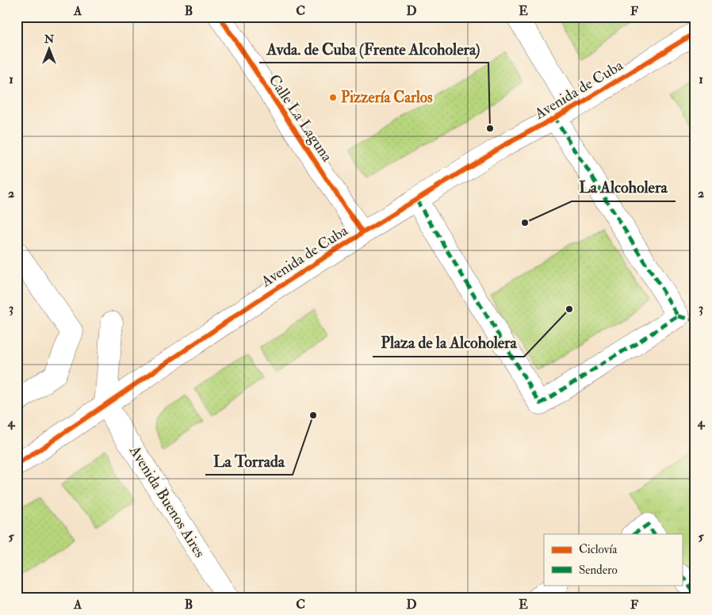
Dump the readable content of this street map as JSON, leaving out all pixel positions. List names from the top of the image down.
{
  "streets": {
    "street": ["Avenida de Cuba", "Calle La Laguna", "Avenida Buenos Aires"]
  },
  "crossings": [
    ["Avenida de Cuba", "Calle La Laguna"],
    ["Avenida de Cuba", "Avenida Buenos Aires"]
  ],
  "places": [
    "Pizzería Carlos",
    "Avda. de Cuba (Frente Alcoholera)",
    "La Alcoholera",
    "Plaza de la Alcoholera",
    "La Torrada"
  ],
  "legend": ["Ciclovía", "Sendero"],
  "north": "top",
  "grid": {
    "columns": [
      "A",
      "B",
      "C",
      "D",
      "E",
      "F"
    ],
    "rows": [
      "1",
      "2",
      "3",
      "4",
      "5"
    ]
  }
}
